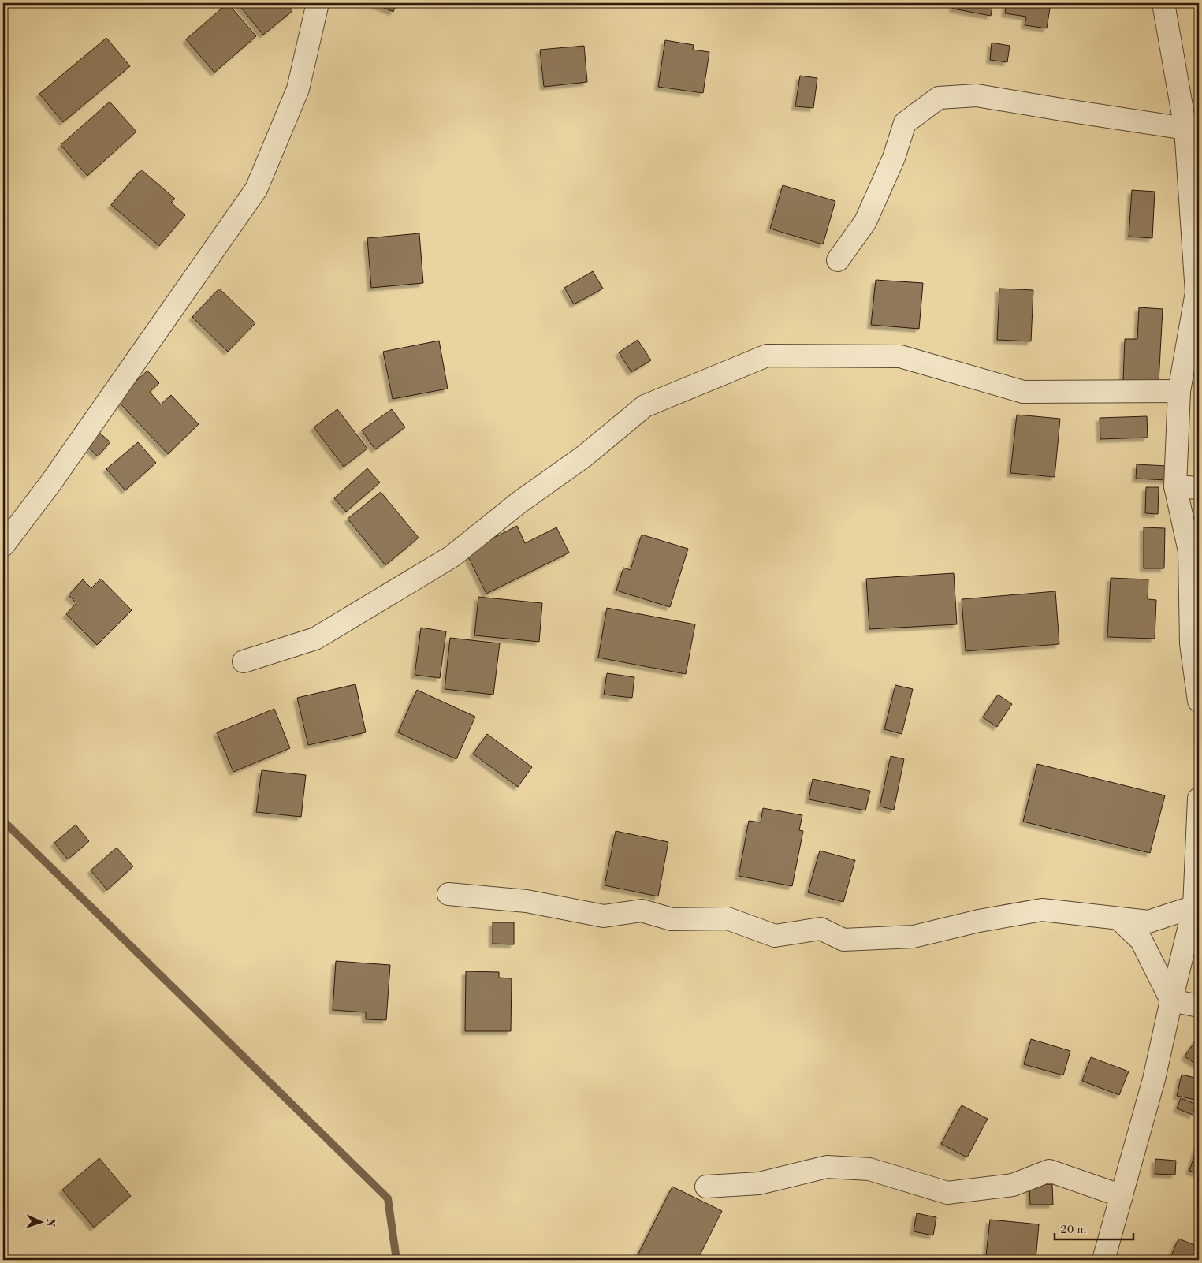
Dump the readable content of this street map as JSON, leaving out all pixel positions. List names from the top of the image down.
{
  "scale_bar": "20 m",
  "north": "right"
}
